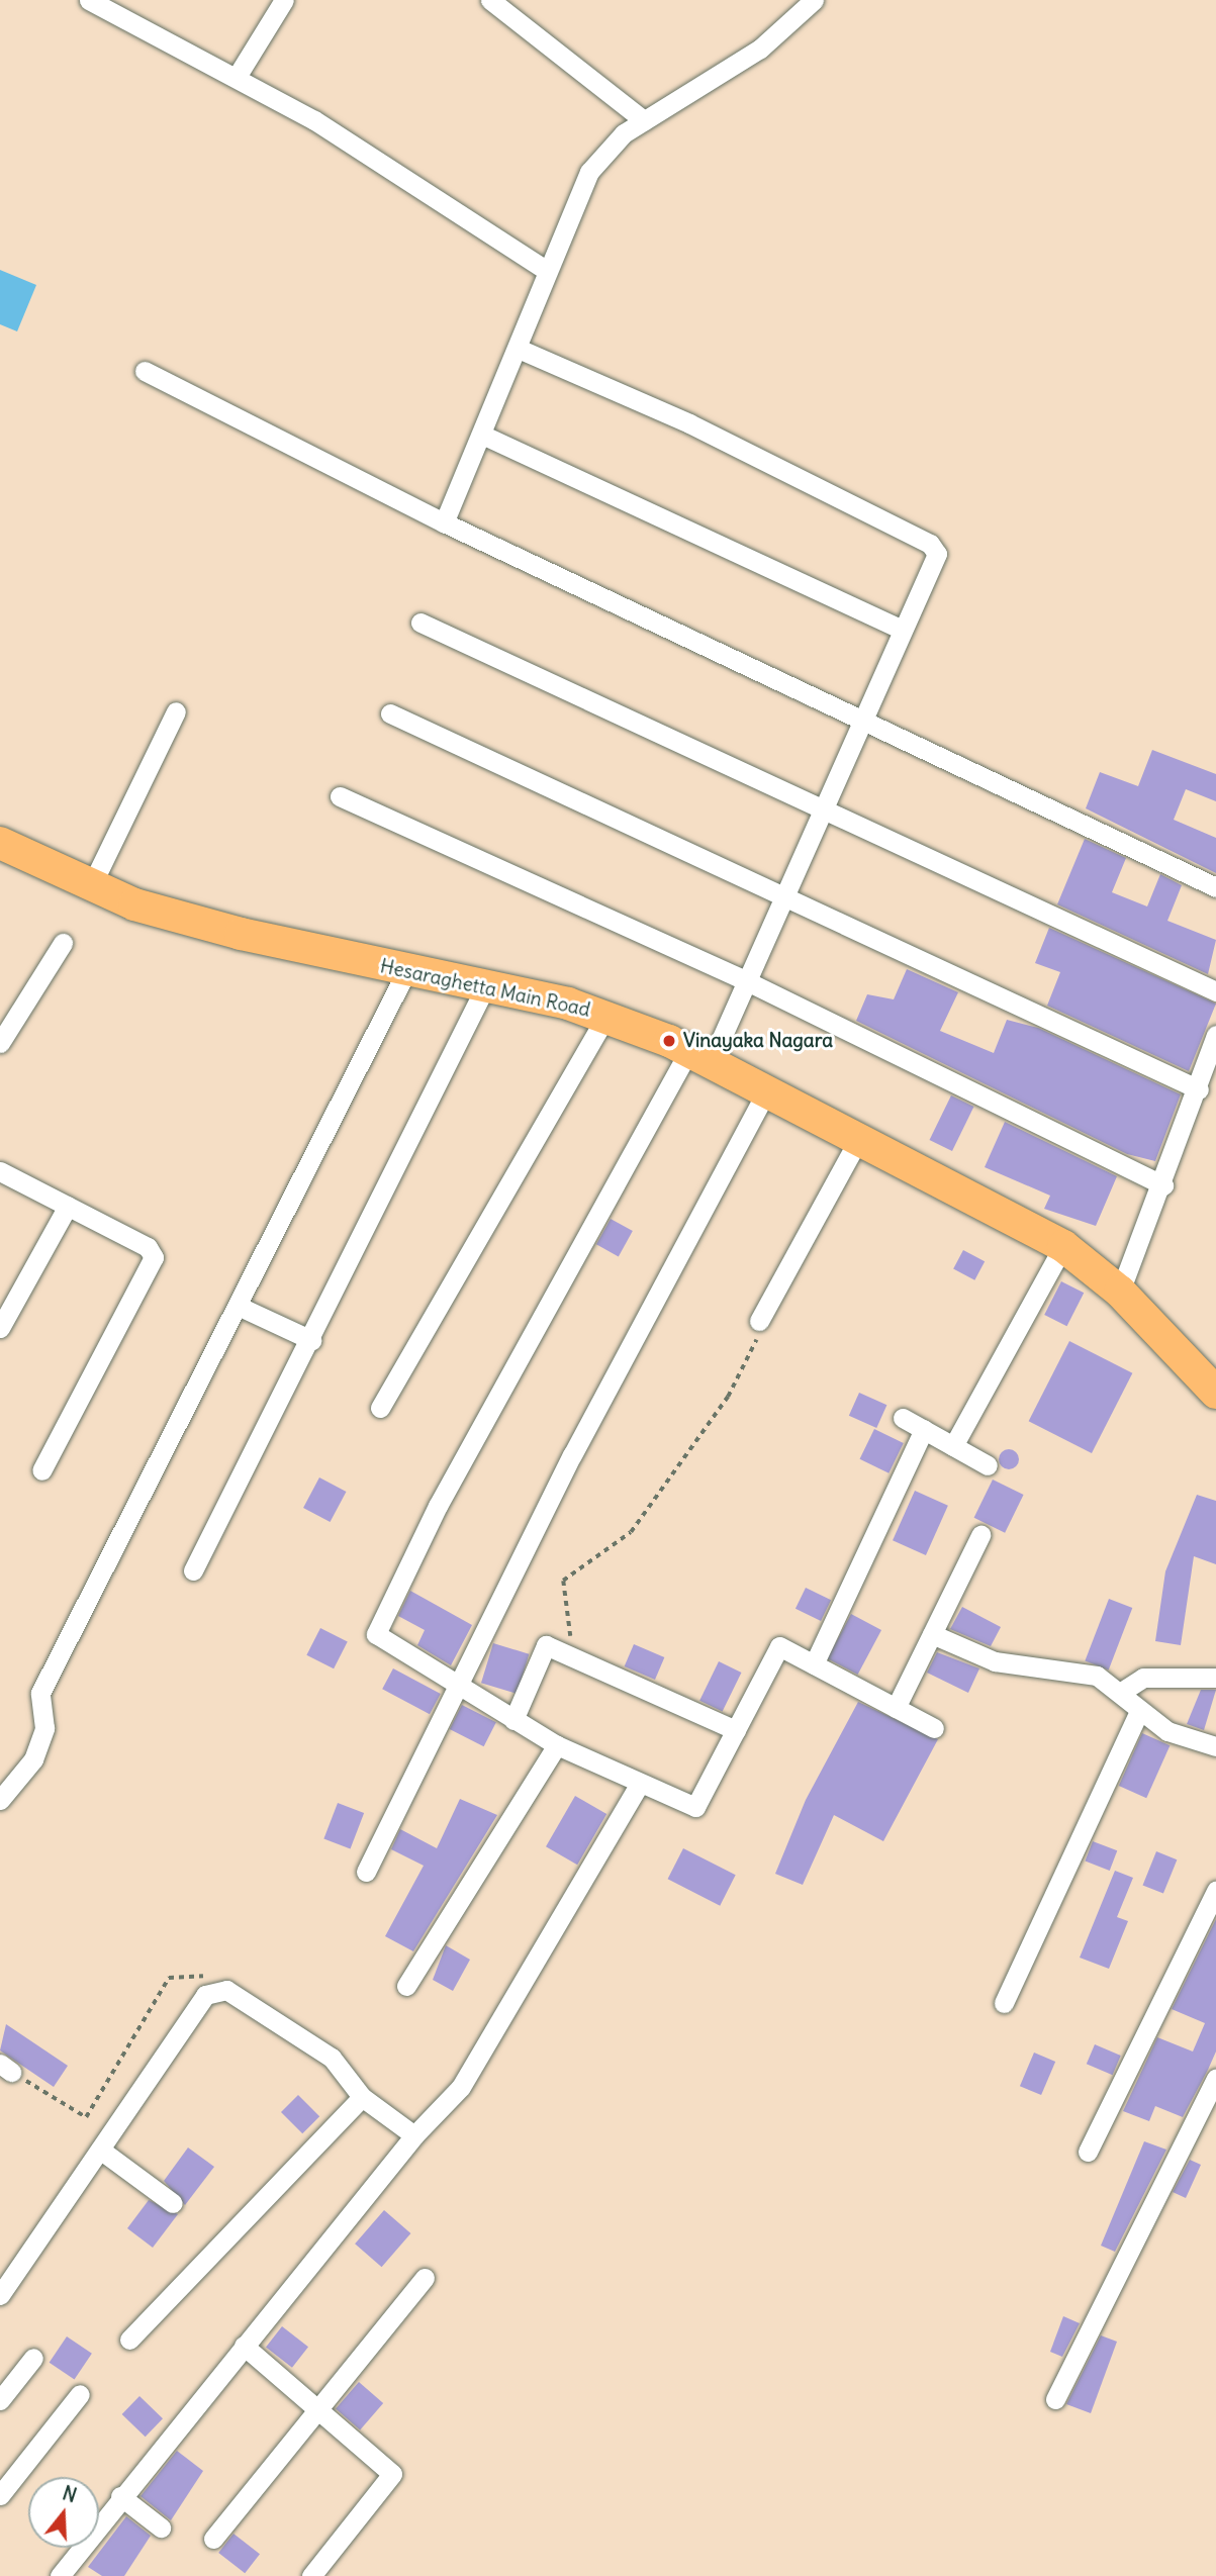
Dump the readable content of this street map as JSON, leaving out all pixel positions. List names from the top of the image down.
{
  "streets": {
    "main road": ["Hesaraghetta Main Road"]
  },
  "places": ["Vinayaka Nagara"],
  "north": "top"
}
